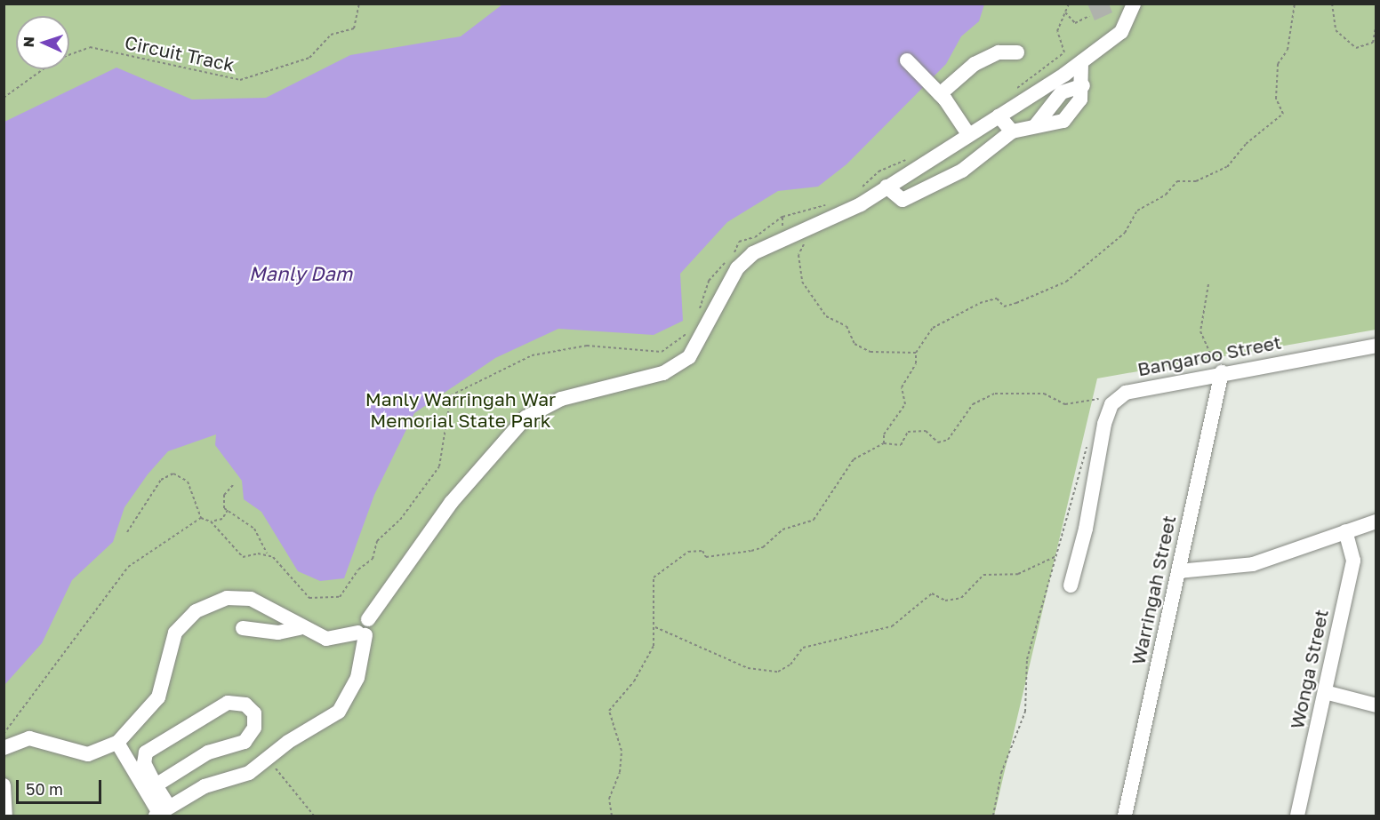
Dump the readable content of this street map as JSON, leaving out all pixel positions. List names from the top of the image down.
{
  "streets": {
    "street": ["Bangaroo Street", "Warringah Street", "Wonga Street"],
    "path": ["Circuit Track"]
  },
  "crossings": [
    ["Bangaroo Street", "Warringah Street"]
  ],
  "water": ["Manly Dam"],
  "parks": ["Manly Warringah War Memorial State Park"],
  "scale_bar": "50 m",
  "north": "left"
}
